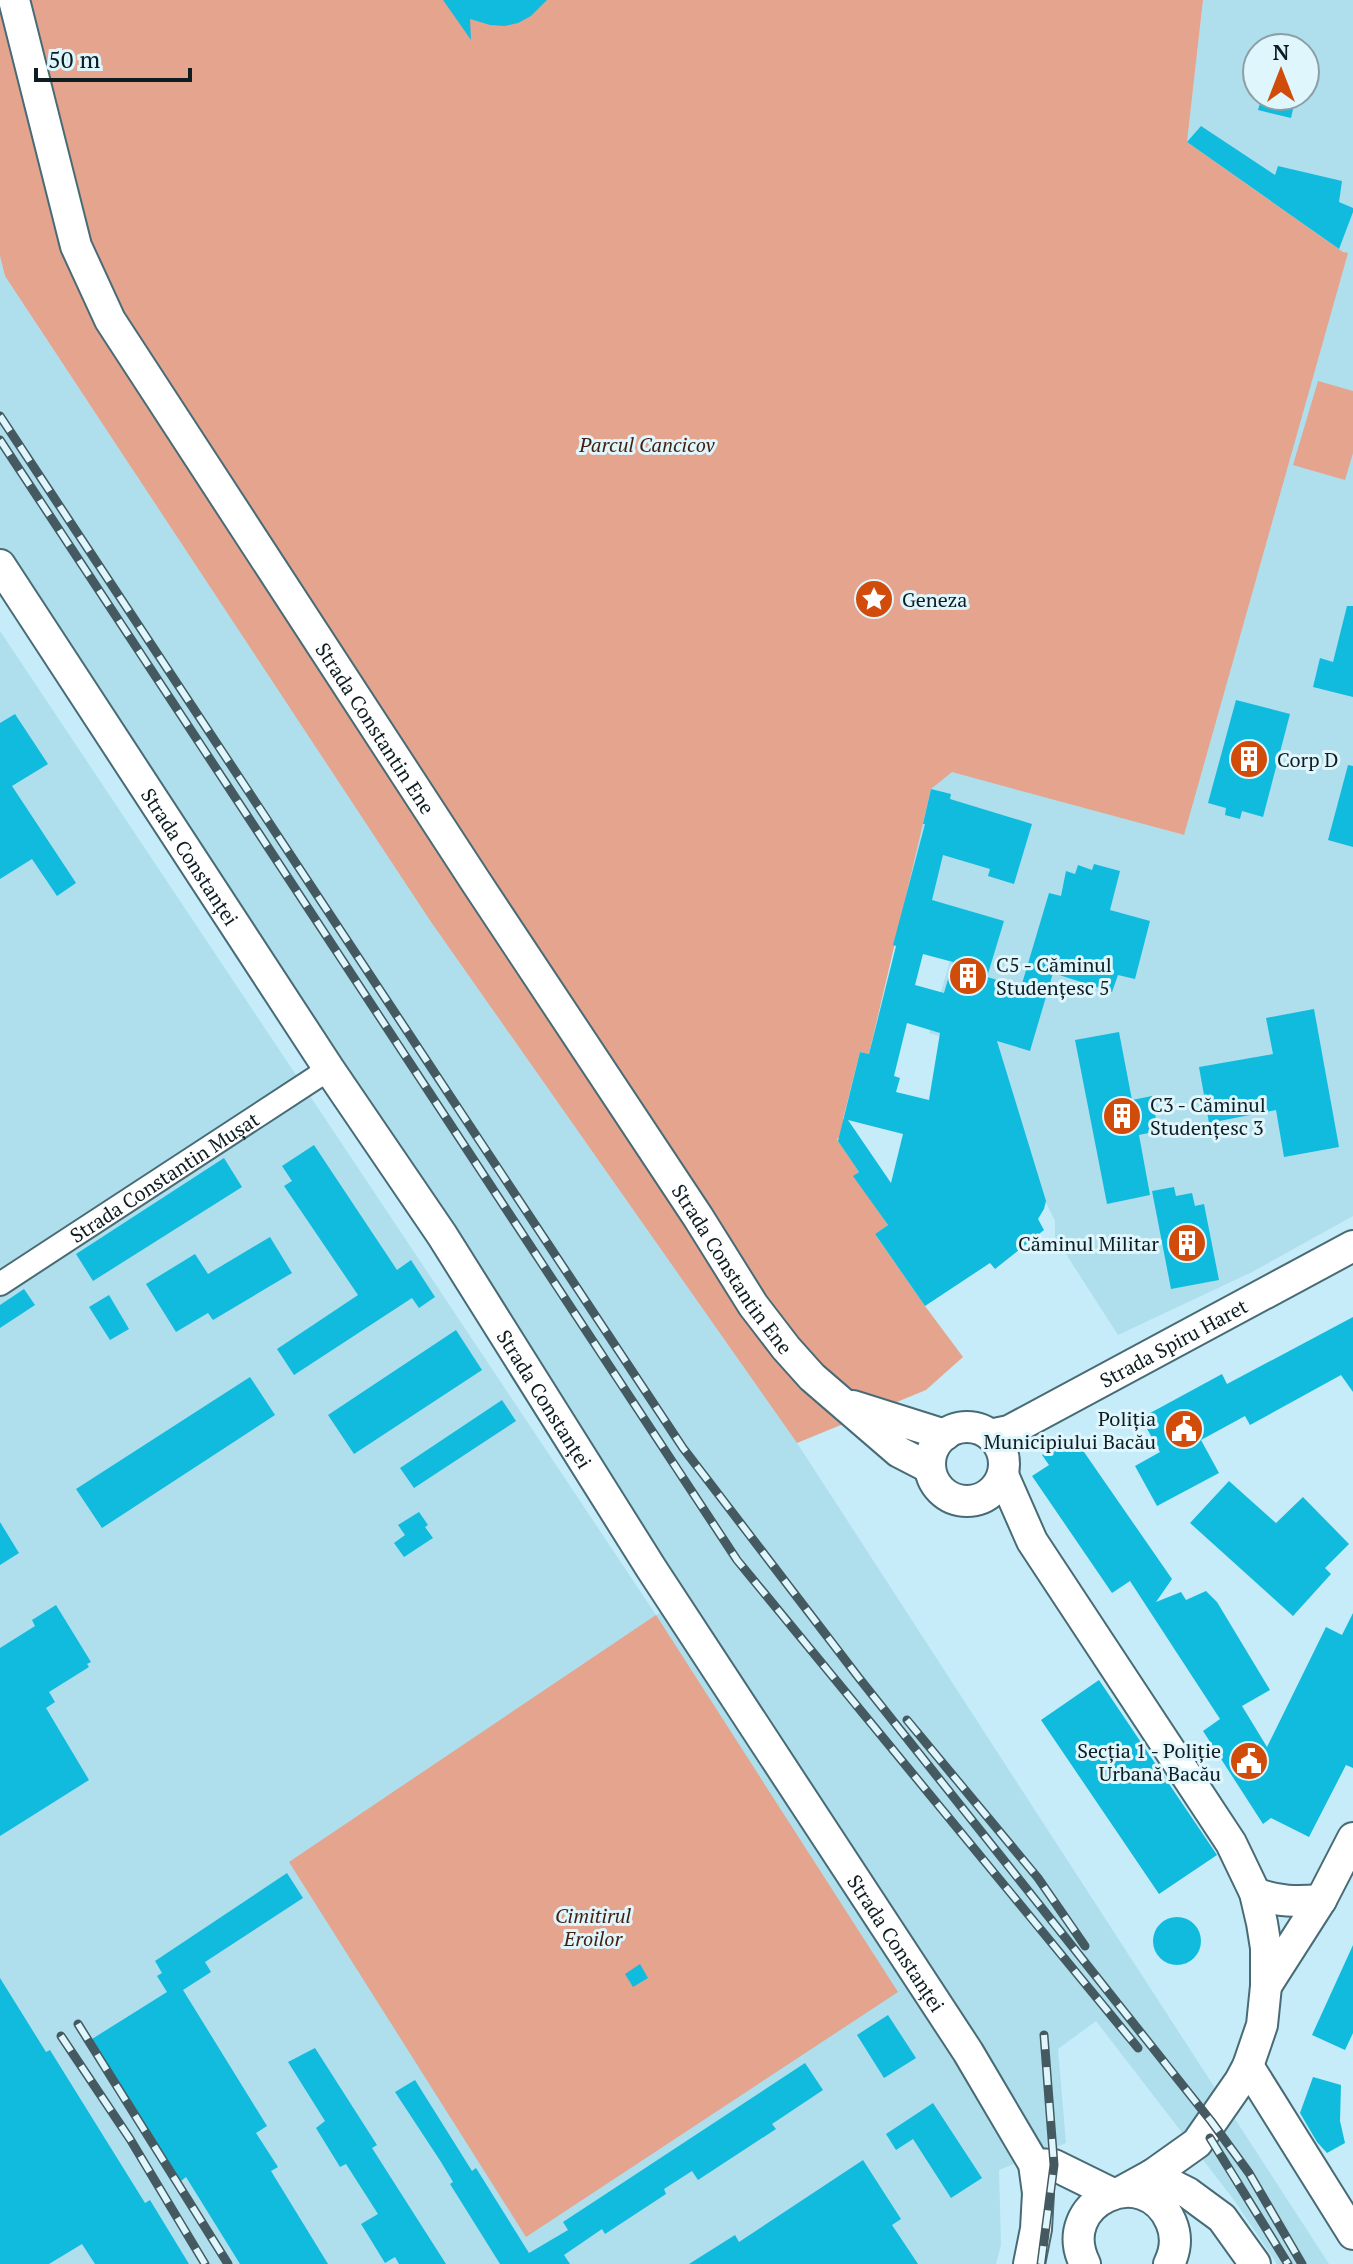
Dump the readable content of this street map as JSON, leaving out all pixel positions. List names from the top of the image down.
{
  "streets": {
    "main road": ["Strada Constantin Ene", "Strada Constanței", "Strada Spiru Haret"],
    "street": ["Strada Constantin Mușat"]
  },
  "crossings": [
    ["Strada Constantin Ene", "Strada Spiru Haret"],
    ["Strada Constanței", "Strada Constantin Mușat"]
  ],
  "parks": ["Parcul Cancicov", "Cimitirul Eroilor"],
  "places": {
    "place": ["Geneza"],
    "building": [
      "Corp D",
      "C5 - Căminul Studențesc 5",
      "C3 - Căminul Studențesc 3",
      "Căminul Militar"
    ],
    "public building": ["Poliția Municipiului Bacău", "Secția 1 - Poliție Urbană Bacău"]
  },
  "scale_bar": "50 m",
  "north": "top"
}
